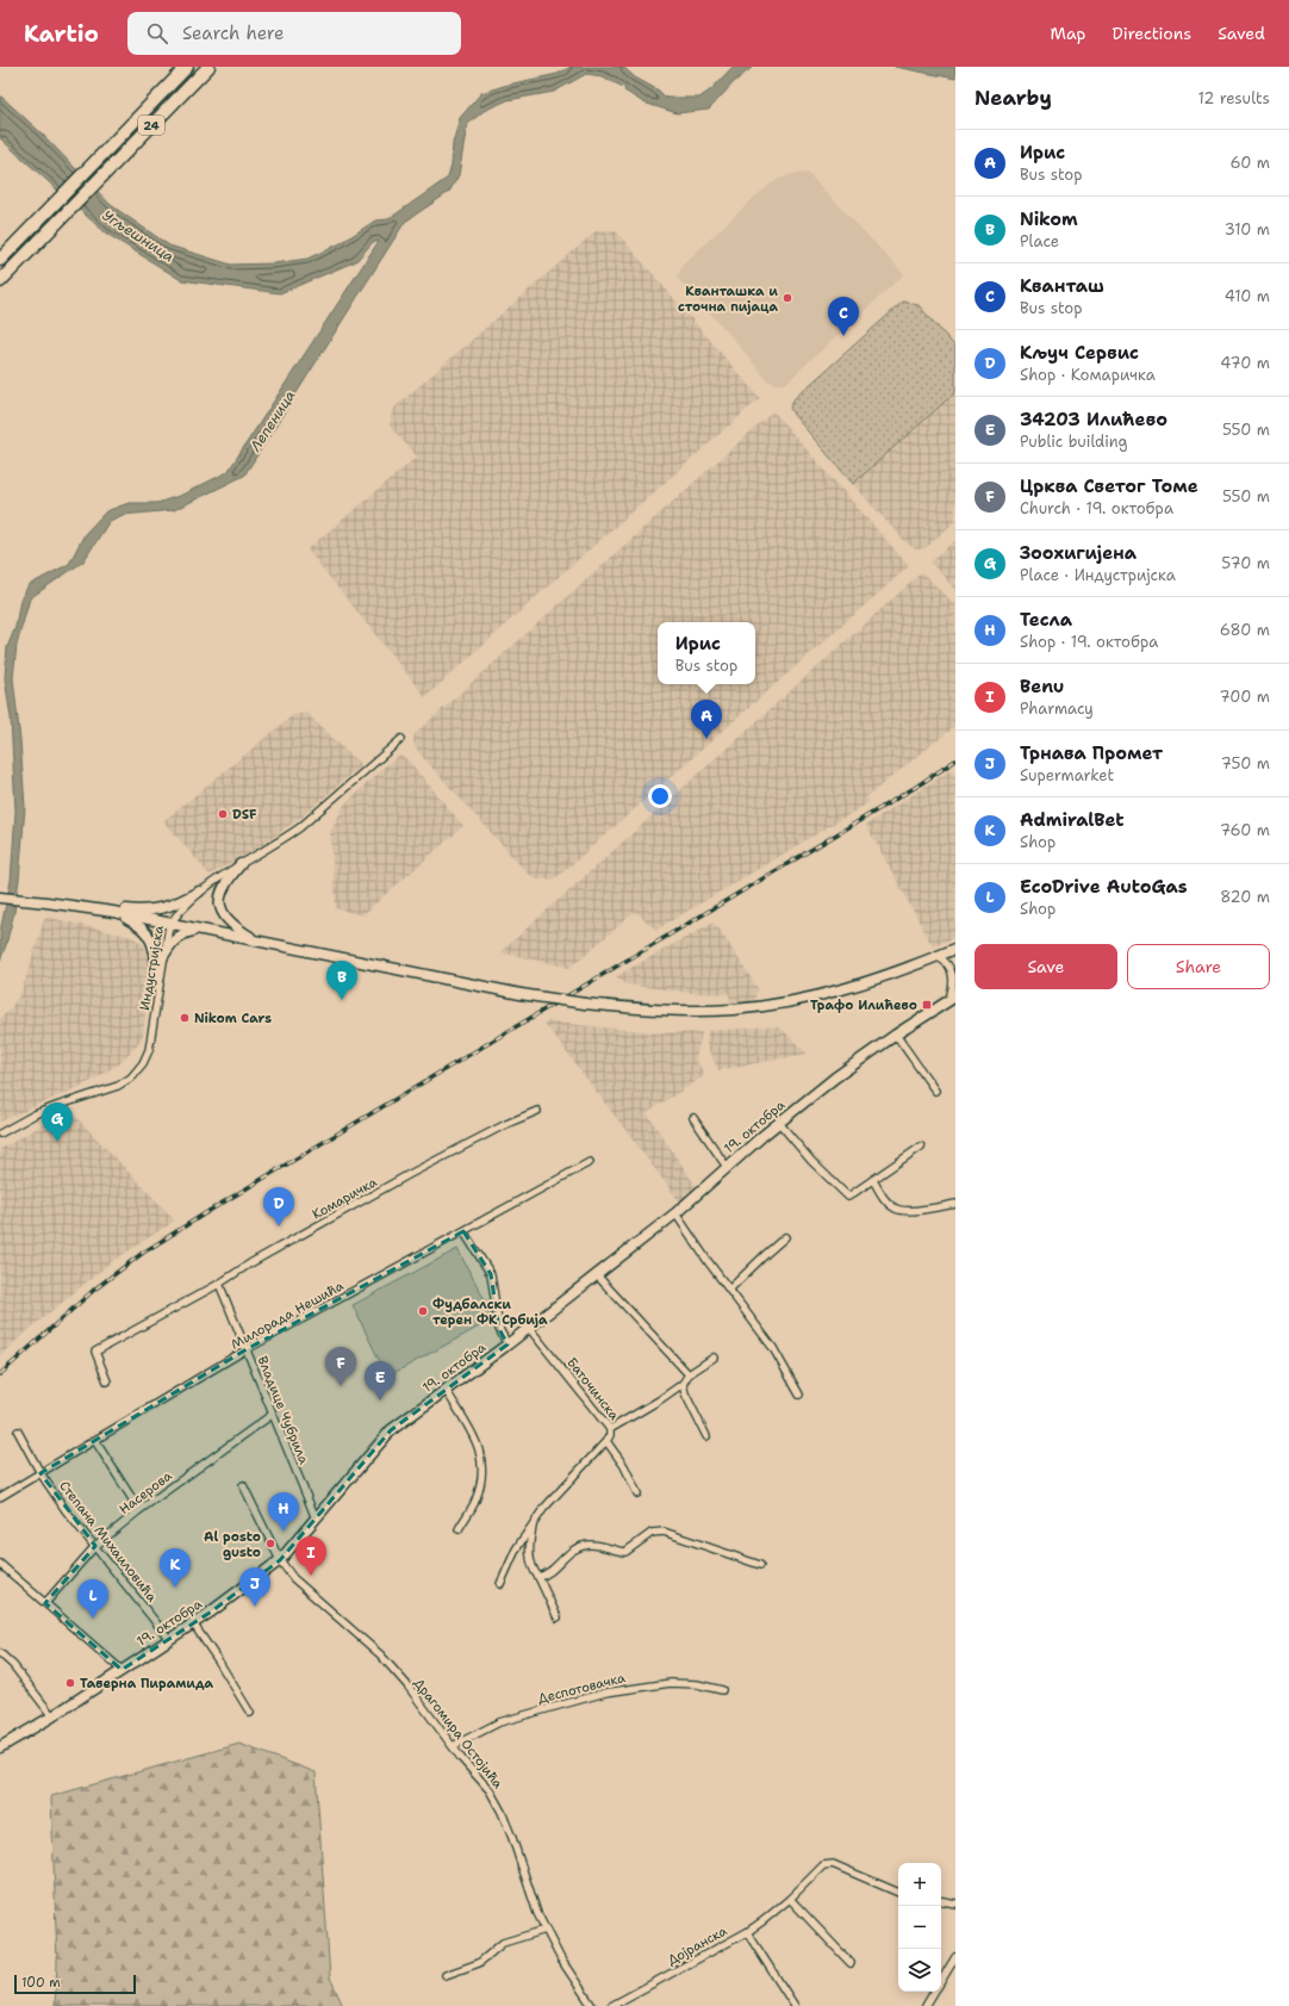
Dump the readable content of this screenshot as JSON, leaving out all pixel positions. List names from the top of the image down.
{
  "streets": {
    "highway": ["24"],
    "street": [
      "Индустријска",
      "19. октобра",
      "Комаричка",
      "Милорада Нешића",
      "Баточинска",
      "Владице Чубрила",
      "Насерова",
      "Степана Михаиловића",
      "Деспотовачка",
      "Драгомира Остојића",
      "Дојранска"
    ]
  },
  "crossings": [
    ["19. октобра", "Баточинска"],
    ["19. октобра", "Владице Чубрила"],
    ["19. октобра", "Степана Михаиловића"],
    ["19. октобра", "Драгомира Остојића"],
    ["Комаричка", "Владице Чубрила"],
    ["Милорада Нешића", "Владице Чубрила"],
    ["Милорада Нешића", "Степана Михаиловића"],
    ["Владице Чубрила", "Насерова"],
    ["Насерова", "Степана Михаиловића"],
    ["Деспотовачка", "Драгомира Остојића"]
  ],
  "water": ["Угљешница", "Лепеница"],
  "places": {
    "other": [
      "Кванташка и сточна пијаца",
      "DSF",
      "Nikom Cars",
      "Фудбалски терен ФК Србија",
      "Al posto gusto",
      "Таверна Пирамида"
    ],
    "transit": ["Трафо Илићево"]
  },
  "scale_bar": "100 m",
  "page": {
    "header": "Kartio",
    "search": "Search here",
    "nav": ["Map", "Directions", "Saved"],
    "heading": ["Nearby", "12 results"],
    "list": [
      {
        "mark": "A",
        "name": "Ирис",
        "note": "Bus stop",
        "value": "60 m"
      },
      {
        "mark": "B",
        "name": "Nikom",
        "note": "Place",
        "value": "310 m"
      },
      {
        "mark": "C",
        "name": "Кванташ",
        "note": "Bus stop",
        "value": "410 m"
      },
      {
        "mark": "D",
        "name": "Кључ Сервис",
        "note": "Shop · Комаричка",
        "value": "470 m"
      },
      {
        "mark": "E",
        "name": "34203 Илићево",
        "note": "Public building",
        "value": "550 m"
      },
      {
        "mark": "F",
        "name": "Црква Светог Томе",
        "note": "Church · 19. октобра",
        "value": "550 m"
      },
      {
        "mark": "G",
        "name": "Зоохигијена",
        "note": "Place · Индустријска",
        "value": "570 m"
      },
      {
        "mark": "H",
        "name": "Тесла",
        "note": "Shop · 19. октобра",
        "value": "680 m"
      },
      {
        "mark": "I",
        "name": "Benu",
        "note": "Pharmacy",
        "value": "700 m"
      },
      {
        "mark": "J",
        "name": "Трнава Промет",
        "note": "Supermarket",
        "value": "750 m"
      },
      {
        "mark": "K",
        "name": "AdmiralBet",
        "note": "Shop",
        "value": "760 m"
      },
      {
        "mark": "L",
        "name": "EcoDrive AutoGas",
        "note": "Shop",
        "value": "820 m"
      }
    ],
    "pins": [
      "C",
      "A",
      "B",
      "G",
      "D",
      "F",
      "E",
      "H",
      "I",
      "K",
      "J",
      "L"
    ],
    "popup": ["Ирис", "Bus stop"],
    "buttons": ["Save", "Share"],
    "map_buttons": ["+", "−"],
    "scale": "100 m"
  }
}
